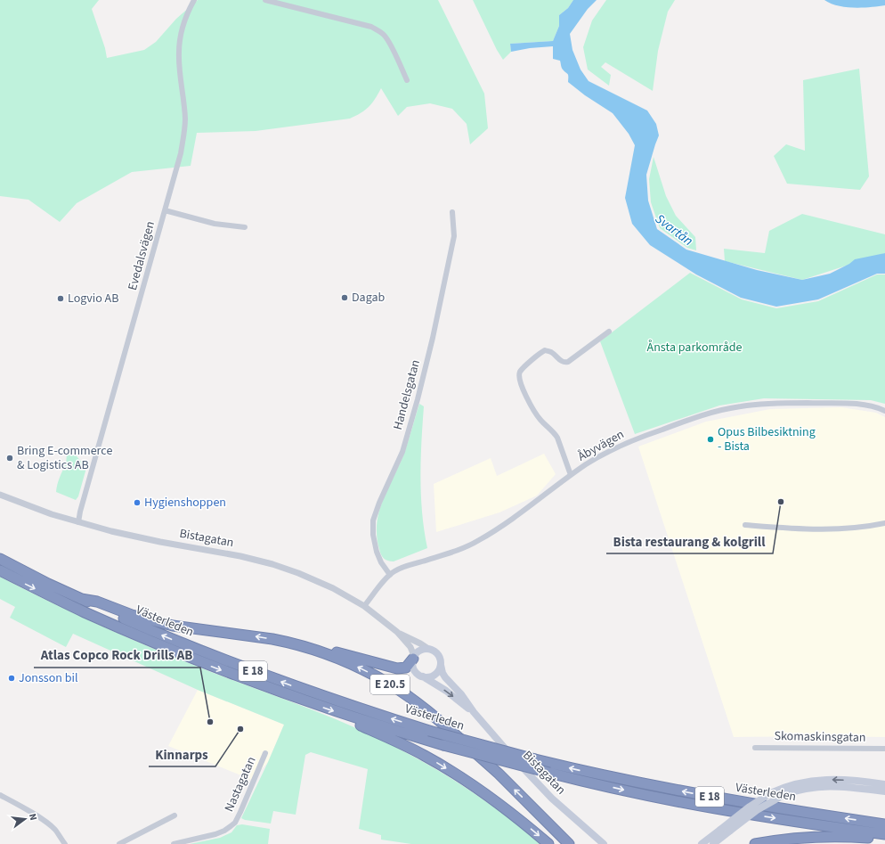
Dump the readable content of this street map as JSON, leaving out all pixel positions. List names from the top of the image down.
{
  "streets": {
    "highway": ["Västerleden", "E 18", "E 20.5"],
    "main road": ["Bistagatan"],
    "street": [
      "Evedalsvägen",
      "Handelsgatan",
      "Åbyvägen",
      "Skomaskinsgatan",
      "Nastagatan"
    ]
  },
  "crossings": [
    ["Evedalsvägen", "Bistagatan"],
    ["Handelsgatan", "Åbyvägen"],
    ["Åbyvägen", "Bistagatan"],
    ["Bistagatan", "E 20.5"],
    ["Västerleden", "E 20.5"]
  ],
  "water": ["Svartån"],
  "parks": ["Ånsta parkområde"],
  "places": [
    "Dagab",
    "Logvio AB",
    "Opus Bilbesiktning - Bista",
    "Bring E-commerce & Logistics AB",
    "Bista restaurang & kolgrill",
    "Hygienshoppen",
    "Jonsson bil",
    "Atlas Copco Rock Drills AB",
    "Kinnarps"
  ],
  "north": "right"
}
